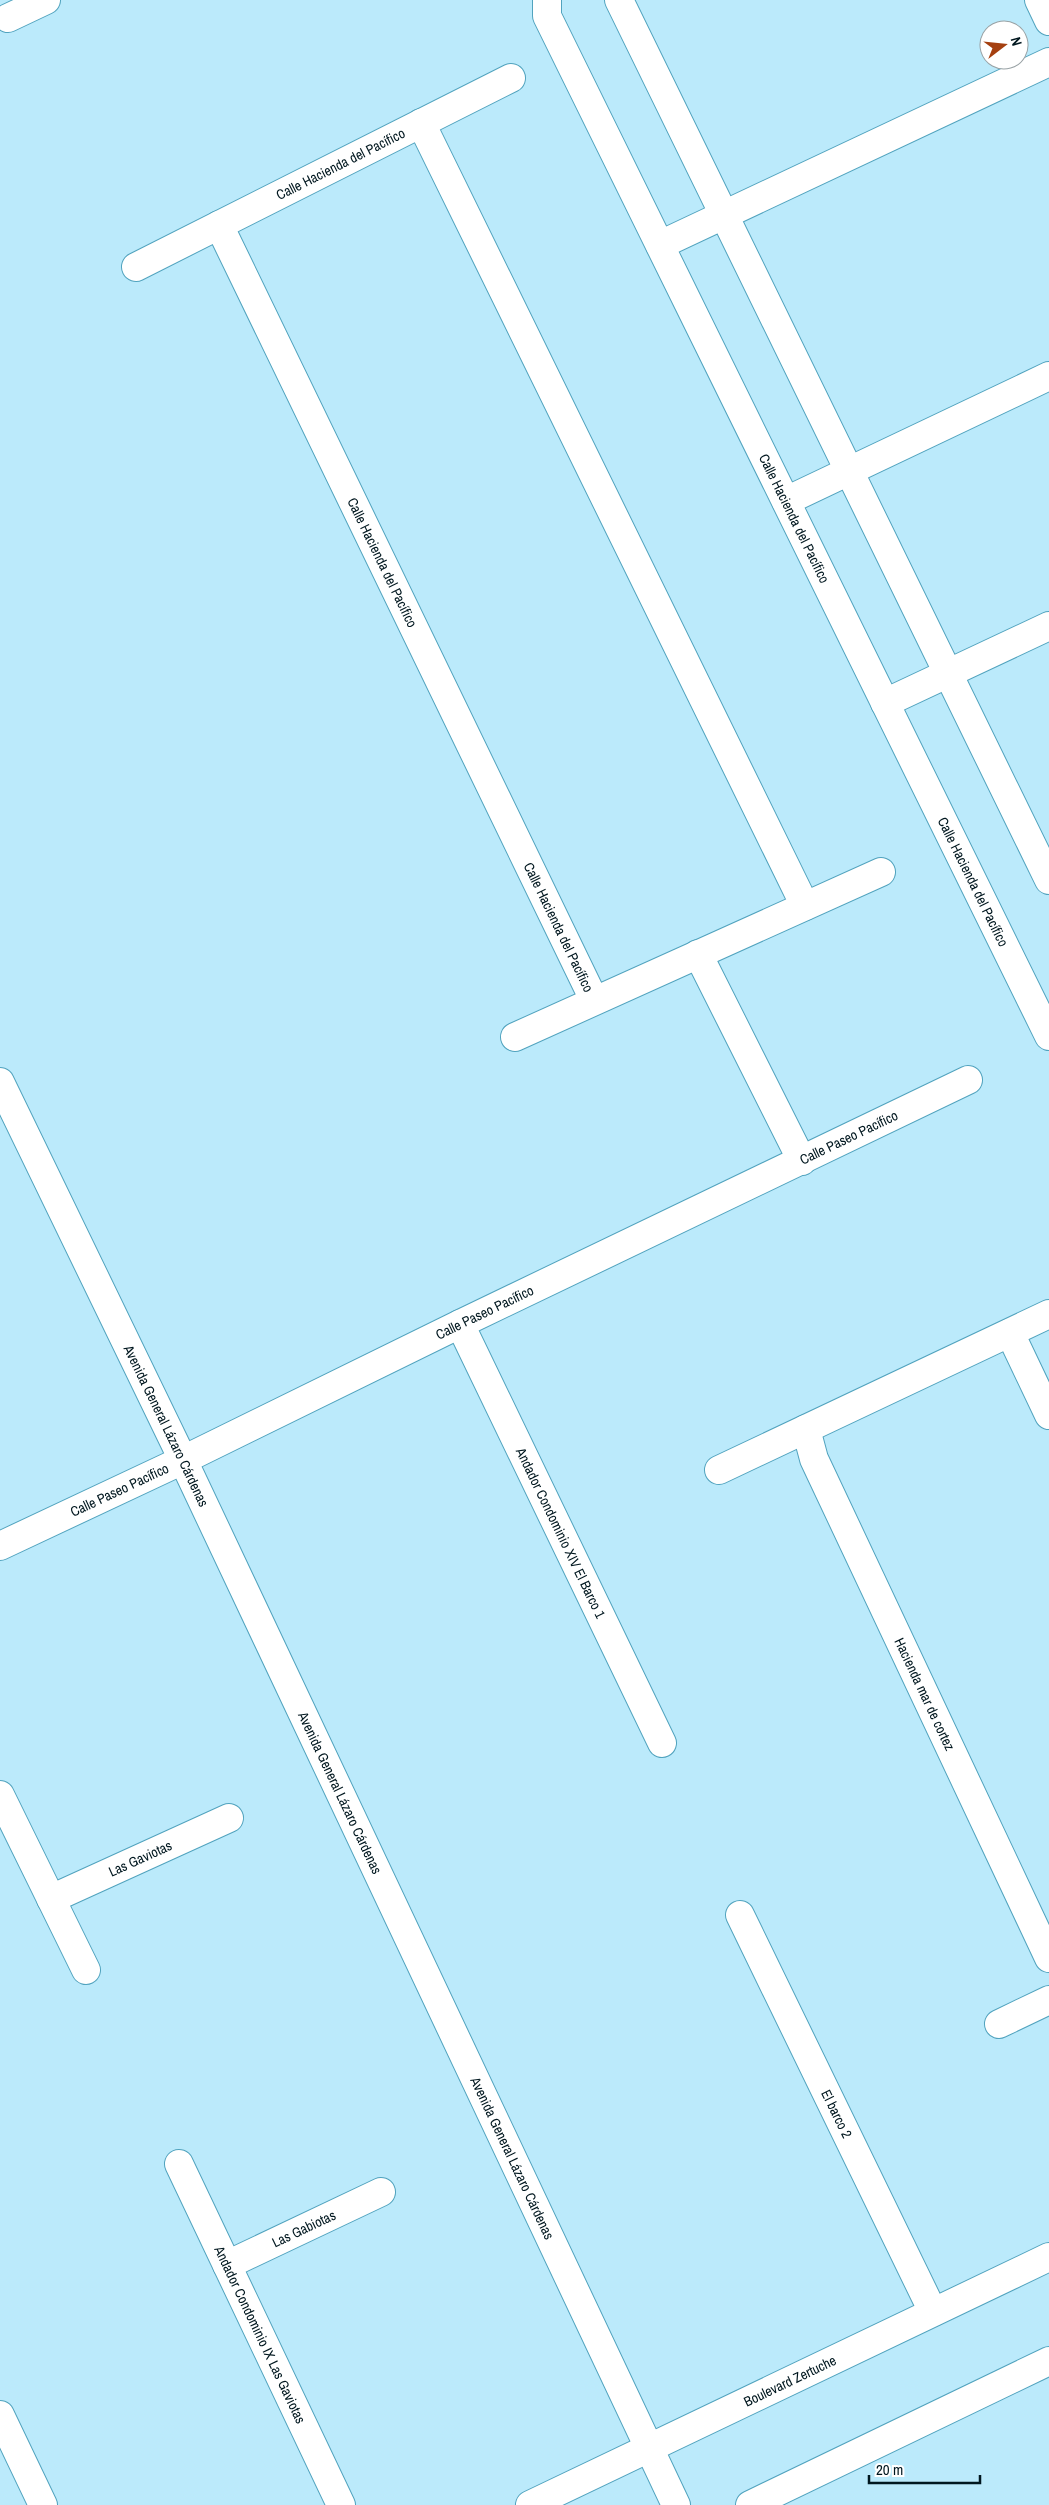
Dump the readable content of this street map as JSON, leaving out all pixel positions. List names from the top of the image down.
{
  "streets": {
    "street": [
      "Calle Hacienda del Pacífico",
      "Calle Paseo Pacífico",
      "Avenida General Lázaro Cárdenas",
      "Andador Condominio XIV El Barco 1",
      "Hacienda mar de cortez",
      "Las Gaviotas",
      "El barco 2",
      "Las Gabiotas",
      "Andador Condominio IX Las Gaviotas",
      "Boulevard Zertuche"
    ]
  },
  "crossings": [
    ["Calle Paseo Pacífico", "Avenida General Lázaro Cárdenas"],
    ["Calle Paseo Pacífico", "Andador Condominio XIV El Barco 1"],
    ["Avenida General Lázaro Cárdenas", "Boulevard Zertuche"],
    ["El barco 2", "Boulevard Zertuche"],
    ["Las Gabiotas", "Andador Condominio IX Las Gaviotas"]
  ],
  "scale_bar": "20 m",
  "north": "right"
}
